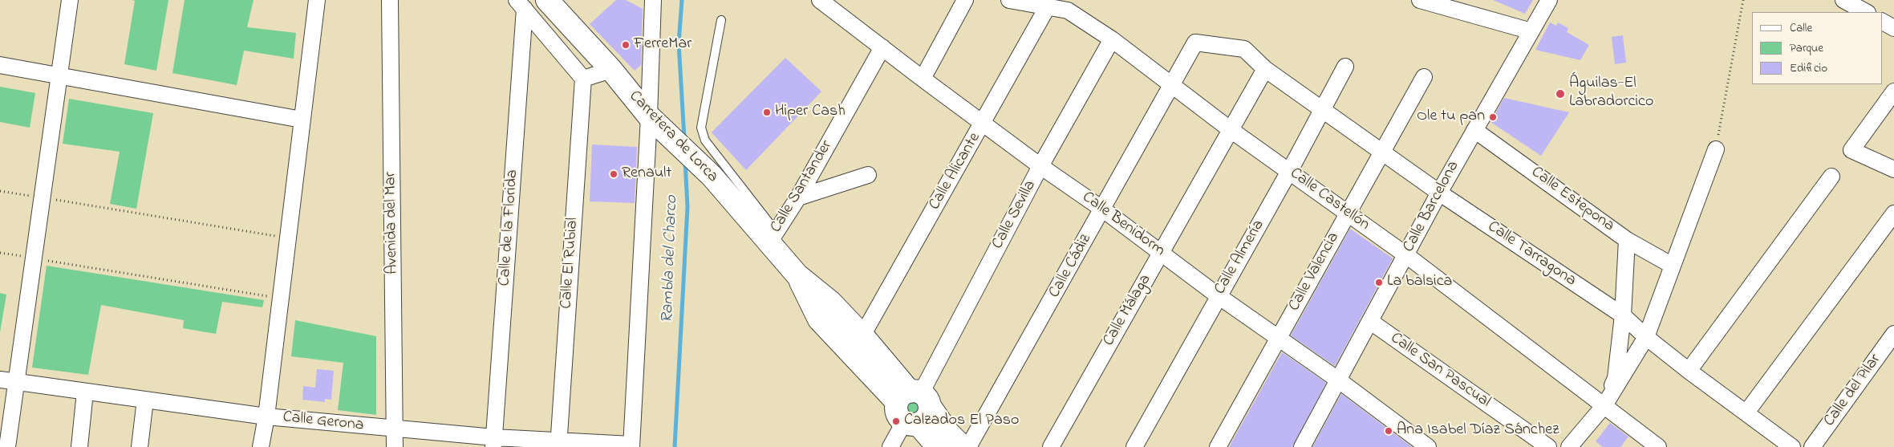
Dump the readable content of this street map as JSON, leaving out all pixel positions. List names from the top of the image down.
{
  "streets": {
    "main road": ["Carretera de Lorca"],
    "street": [
      "Calle Alicante",
      "Calle Santander",
      "Calle Castellón",
      "Calle Estepona",
      "Calle Barcelona",
      "Calle Sevilla",
      "Avenida del Mar",
      "Calle Benidorm",
      "Calle de la Florida",
      "Calle Tarragona",
      "Calle Almería",
      "Calle El Rubial",
      "Calle Cádiz",
      "Calle Valencia",
      "Calle Málaga",
      "Calle San Pascual",
      "Calle del Pilar",
      "Calle Gerona"
    ]
  },
  "crossings": [
    ["Carretera de Lorca", "Calle Alicante"],
    ["Carretera de Lorca", "Calle Santander"],
    ["Carretera de Lorca", "Calle Sevilla"],
    ["Calle Alicante", "Calle Castellón"],
    ["Calle Alicante", "Calle Benidorm"],
    ["Calle Santander", "Calle Benidorm"],
    ["Calle Castellón", "Calle Barcelona"],
    ["Calle Castellón", "Calle Sevilla"],
    ["Calle Castellón", "Calle Tarragona"],
    ["Calle Castellón", "Calle Almería"],
    ["Calle Castellón", "Calle Cádiz"],
    ["Calle Castellón", "Calle Valencia"],
    ["Calle Castellón", "Calle Málaga"],
    ["Calle Estepona", "Calle Barcelona"],
    ["Calle Barcelona", "Calle Benidorm"],
    ["Calle Barcelona", "Calle Tarragona"],
    ["Calle Barcelona", "Calle San Pascual"],
    ["Calle Sevilla", "Calle Benidorm"],
    ["Avenida del Mar", "Calle Gerona"],
    ["Calle Benidorm", "Calle Almería"],
    ["Calle Benidorm", "Calle Cádiz"],
    ["Calle Benidorm", "Calle Valencia"],
    ["Calle Benidorm", "Calle Málaga"],
    ["Calle de la Florida", "Calle Gerona"],
    ["Calle Tarragona", "Calle Almería"],
    ["Calle Tarragona", "Calle Cádiz"],
    ["Calle Tarragona", "Calle Valencia"],
    ["Calle Tarragona", "Calle Málaga"],
    ["Calle El Rubial", "Calle Gerona"]
  ],
  "water": ["Rambla del Charco"],
  "places": [
    "FerreMar",
    "Águilas-El Labradorcico",
    "Hiper Cash",
    "Ole tu pan",
    "Renault",
    "La balsica",
    "Calzados El Paso",
    "Ana Isabel Díaz Sánchez"
  ],
  "legend": ["Calle", "Parque", "Edificio"]
}
